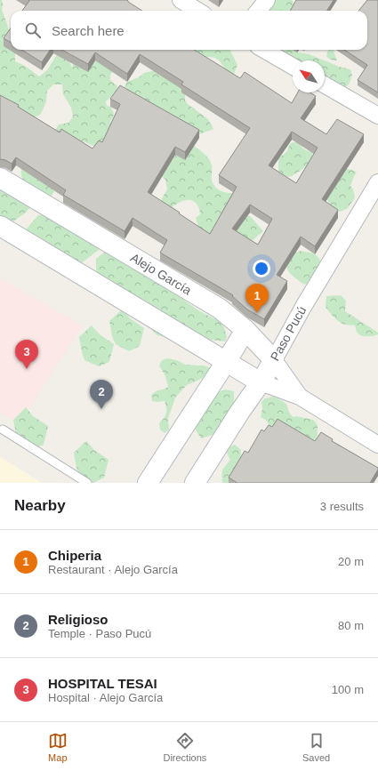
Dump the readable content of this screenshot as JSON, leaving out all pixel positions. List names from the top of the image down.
{
  "streets": {
    "street": ["Alejo García", "Paso Pucú"]
  },
  "crossings": [
    ["Alejo García", "Paso Pucú"]
  ],
  "north": "top left",
  "page": {
    "search": "Search here",
    "pins": ["1", "3", "2"],
    "heading": ["Nearby", "3 results"],
    "list": [
      {
        "mark": "1",
        "name": "Chiperia",
        "note": "Restaurant · Alejo García",
        "value": "20 m"
      },
      {
        "mark": "2",
        "name": "Religioso",
        "note": "Temple · Paso Pucú",
        "value": "80 m"
      },
      {
        "mark": "3",
        "name": "HOSPITAL TESAI",
        "note": "Hospital · Alejo García",
        "value": "100 m"
      }
    ],
    "nav": ["Map", "Directions", "Saved"]
  }
}
